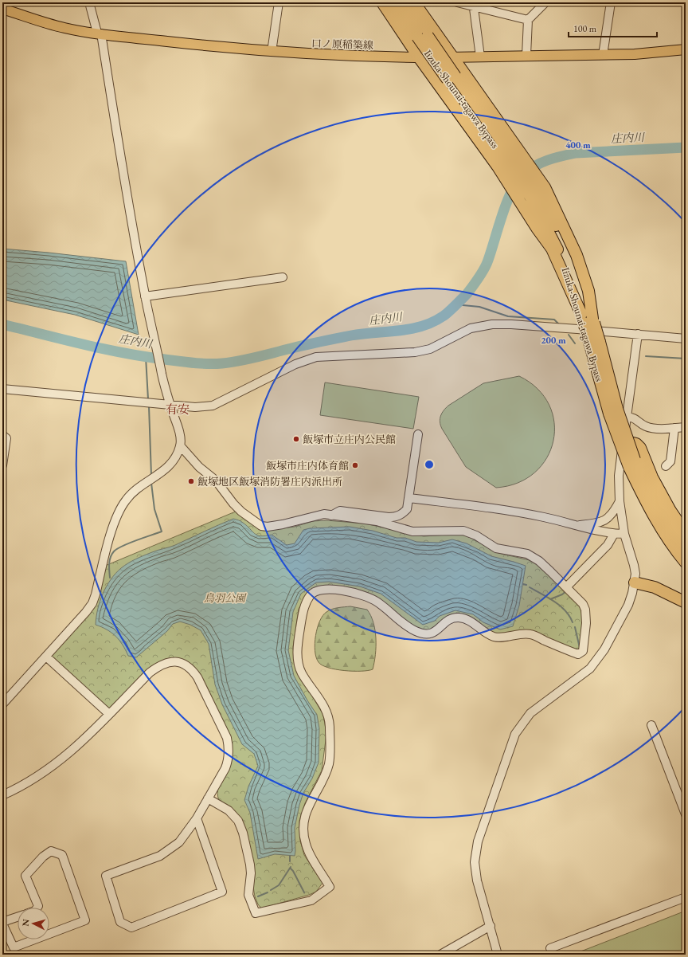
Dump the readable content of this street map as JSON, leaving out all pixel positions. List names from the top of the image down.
{
  "streets": {
    "highway": ["Iizuka-Shounai-tagawa Bypass"],
    "main road": ["口ノ原稲築線"]
  },
  "districts": ["有安"],
  "water": ["庄内川"],
  "parks": ["鳥羽公園"],
  "places": ["飯塚市立庄内公民館", "飯塚市庄内体育館", "飯塚地区飯塚消防署庄内派出所"],
  "scale_bar": "100 m",
  "north": "left",
  "rings": ["400 m", "200 m"]
}
